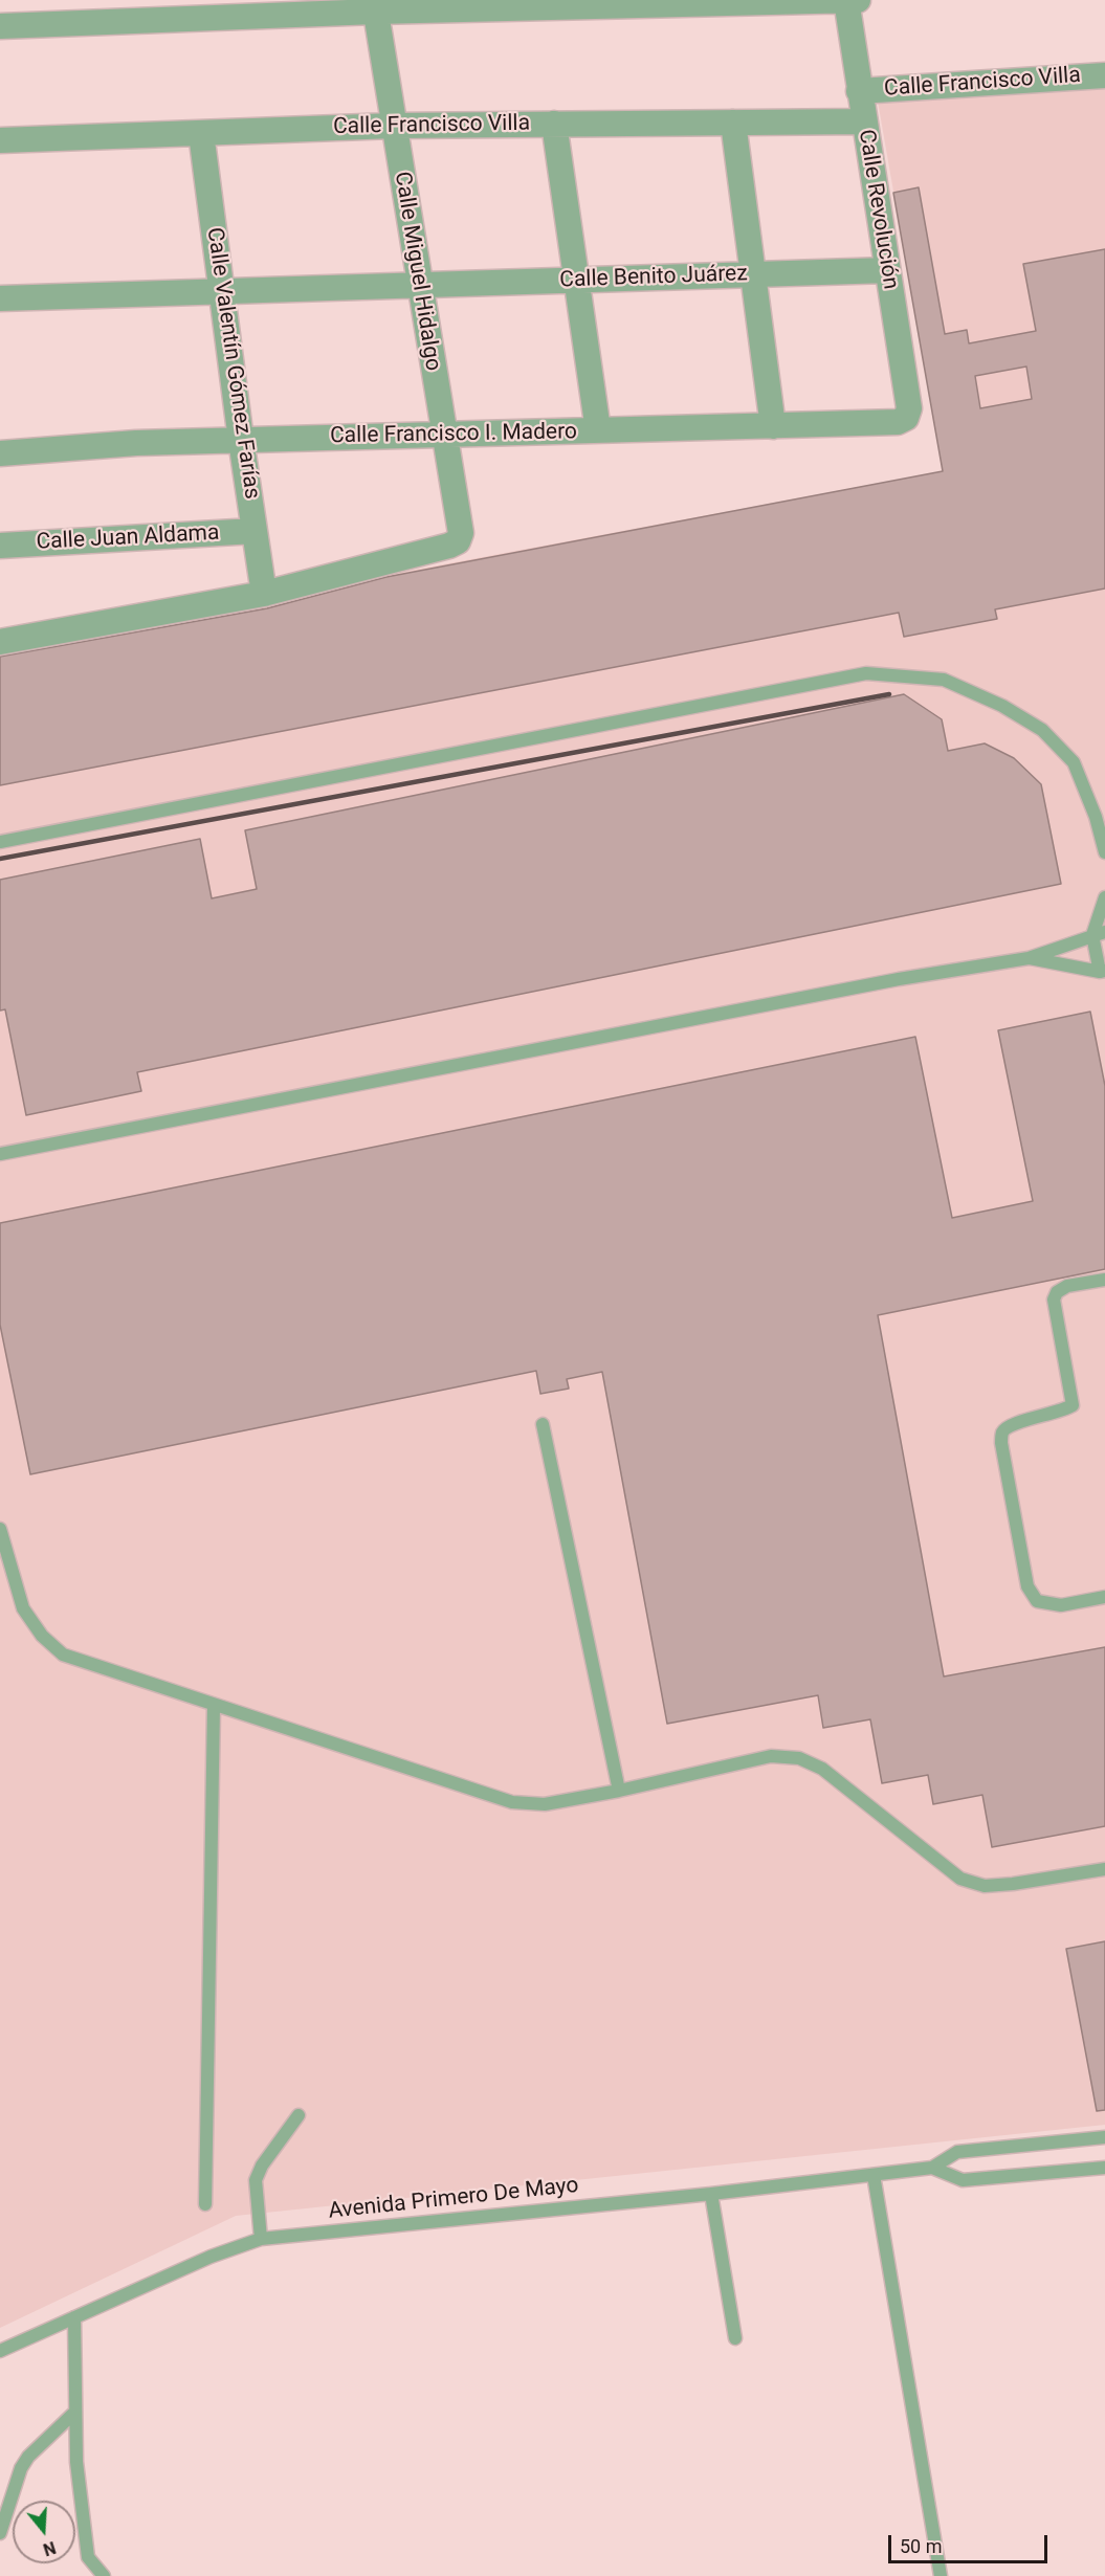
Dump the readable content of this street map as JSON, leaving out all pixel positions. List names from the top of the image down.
{
  "streets": {
    "street": [
      "Calle Francisco Villa",
      "Calle Revolución",
      "Calle Miguel Hidalgo",
      "Calle Benito Juárez",
      "Calle Valentín Gómez Farías",
      "Calle Francisco I. Madero",
      "Calle Juan Aldama"
    ],
    "lane": ["Avenida Primero De Mayo"]
  },
  "crossings": [
    ["Calle Francisco Villa", "Calle Revolución"],
    ["Calle Francisco Villa", "Calle Miguel Hidalgo"],
    ["Calle Francisco Villa", "Calle Valentín Gómez Farías"],
    ["Calle Revolución", "Calle Benito Juárez"],
    ["Calle Revolución", "Calle Francisco I. Madero"],
    ["Calle Miguel Hidalgo", "Calle Benito Juárez"],
    ["Calle Miguel Hidalgo", "Calle Valentín Gómez Farías"],
    ["Calle Miguel Hidalgo", "Calle Francisco I. Madero"],
    ["Calle Valentín Gómez Farías", "Calle Francisco I. Madero"],
    ["Calle Valentín Gómez Farías", "Calle Juan Aldama"]
  ],
  "scale_bar": "50 m",
  "north": "bottom"
}
